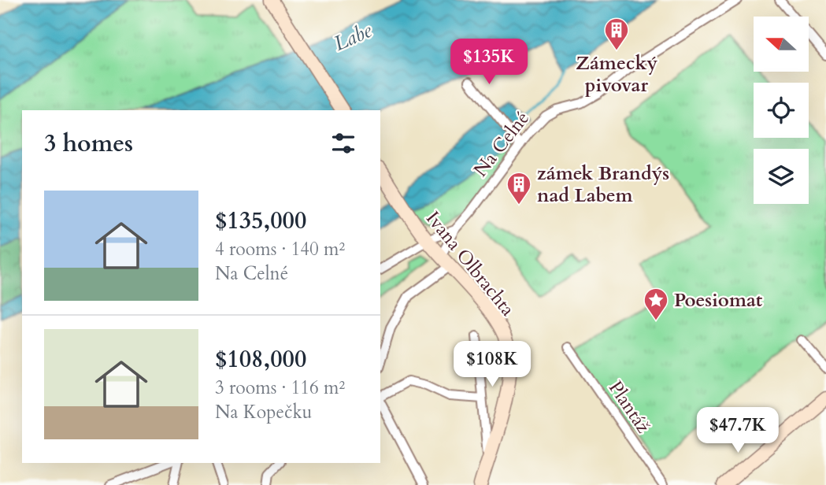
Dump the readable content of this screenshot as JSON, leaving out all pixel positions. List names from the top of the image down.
{
  "streets": {
    "main road": ["Ivana Olbrachta"],
    "street": ["Na Celné", "Plantáž"]
  },
  "crossings": [
    ["Na Celné", "Ivana Olbrachta"]
  ],
  "water": ["Labe"],
  "places": {
    "building": ["Zámecký pivovar", "zámek Brandýs nad Labem"],
    "place": ["Poesiomat"]
  },
  "north": "left",
  "page": {
    "price": ["$135K", "$108K", "$47.7K"],
    "heading": "3 homes",
    "list": [
      {
        "name": "$135,000",
        "note": "4 rooms · 140 m² · Na Celné"
      },
      {
        "name": "$108,000",
        "note": "3 rooms · 116 m² · Na Kopečku"
      }
    ]
  }
}
